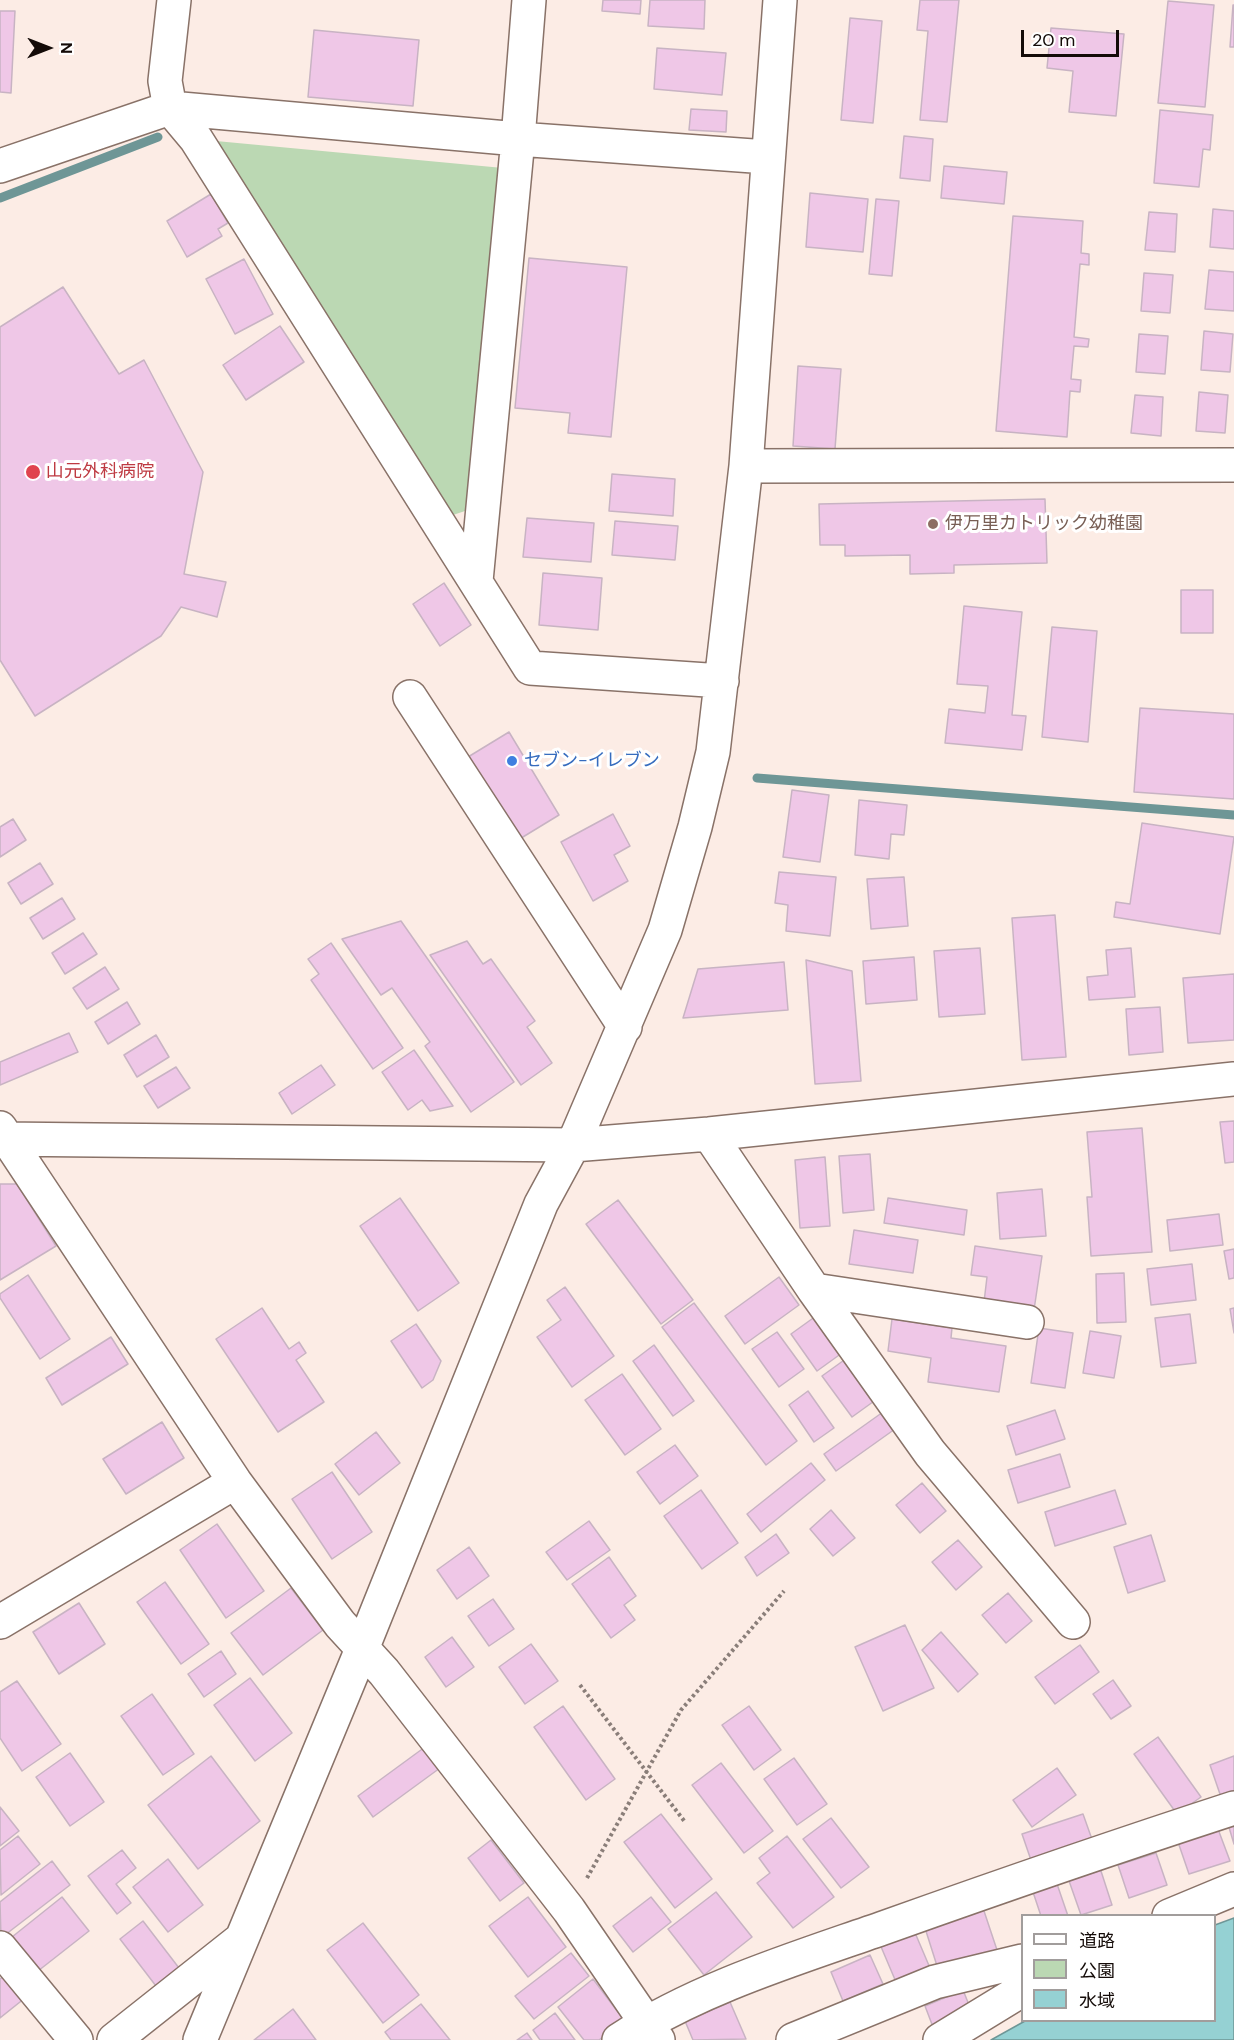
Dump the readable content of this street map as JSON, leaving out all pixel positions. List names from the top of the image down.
{
  "places": ["山元外科病院", "伊万里カトリック幼稚園", "セブン-イレブン"],
  "legend": ["道路", "公園", "水域"],
  "scale_bar": "20 m",
  "north": "right"
}
